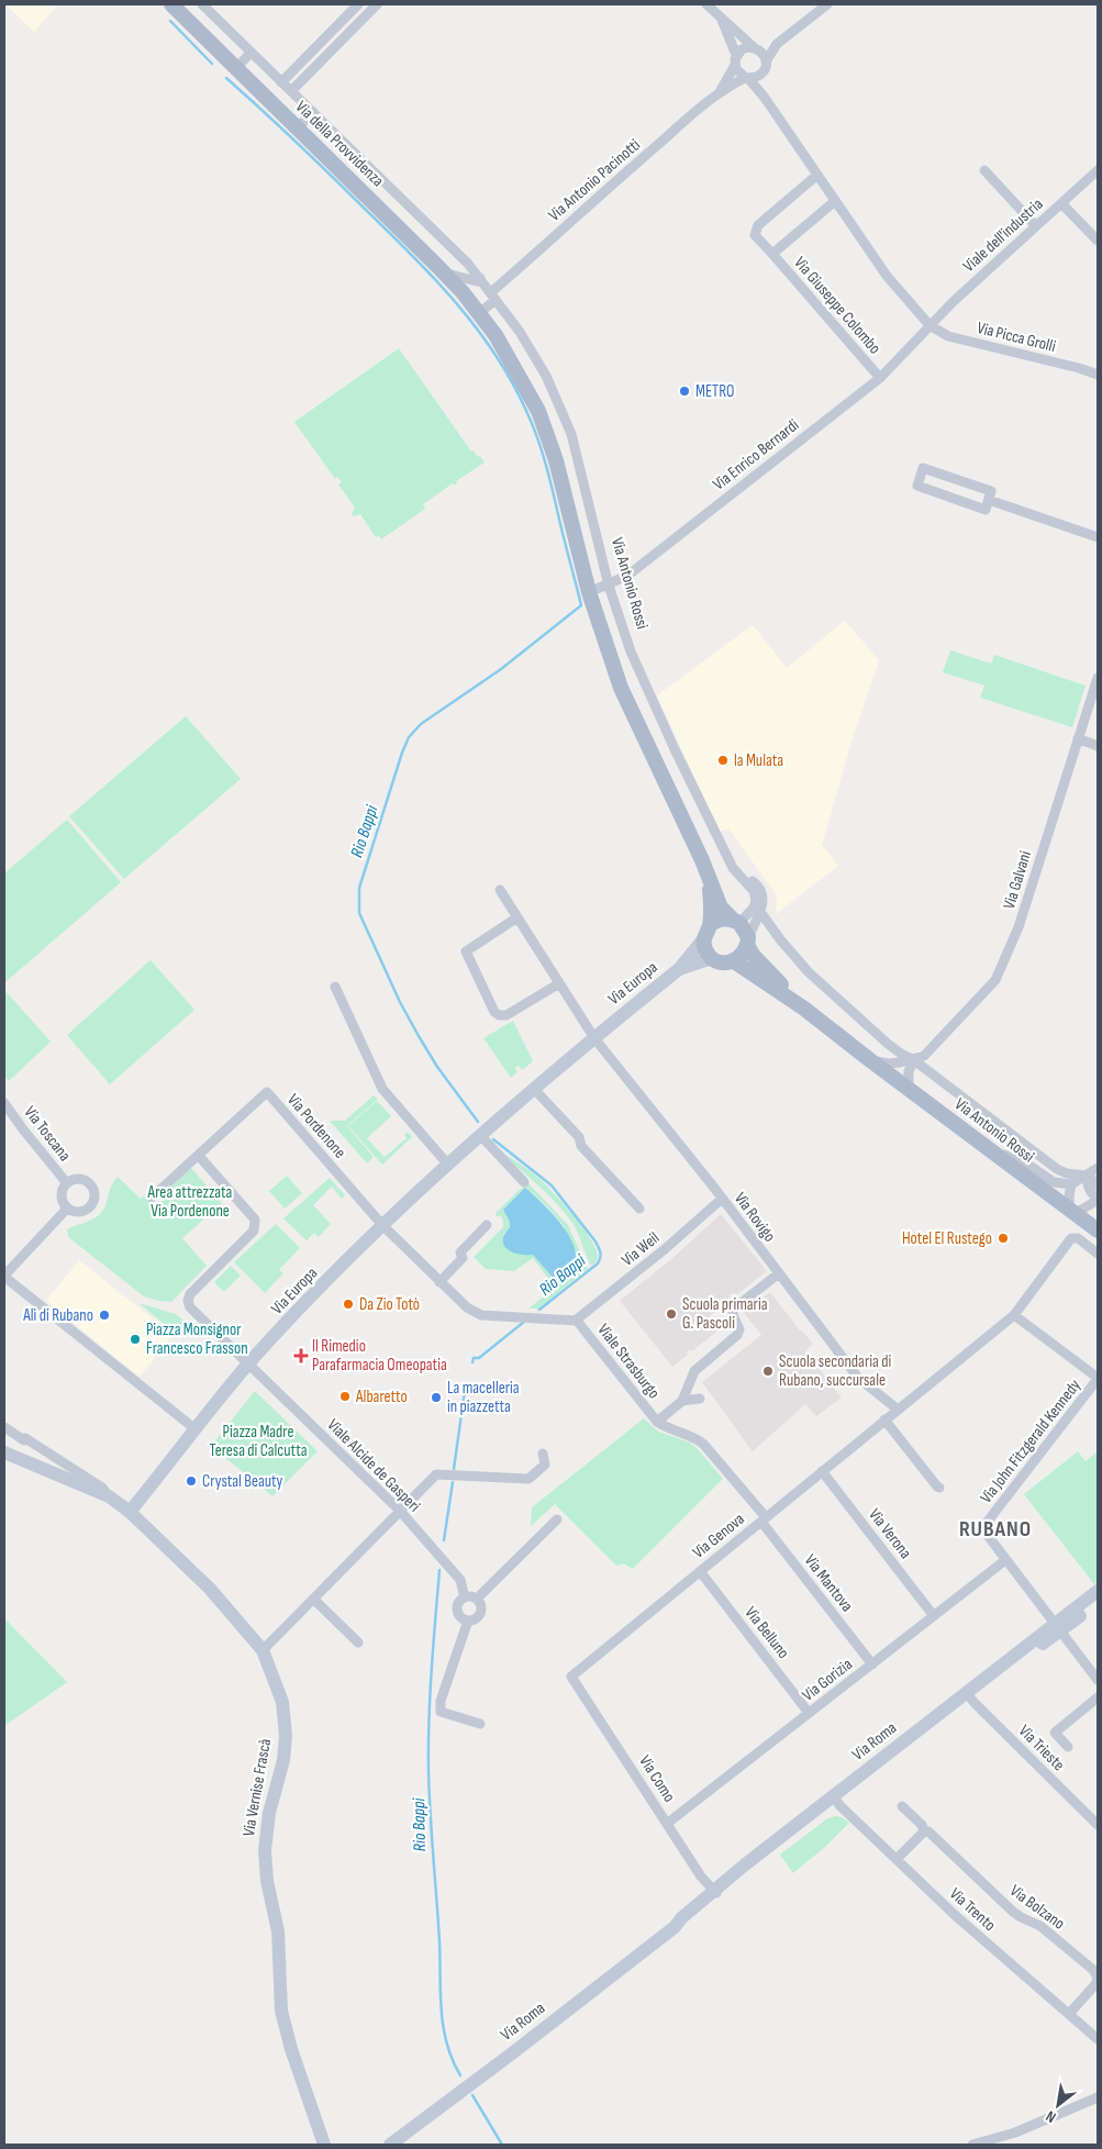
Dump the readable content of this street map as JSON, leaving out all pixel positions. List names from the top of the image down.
{
  "streets": {
    "main road": ["Via della Provvidenza", "Via Antonio Rossi"],
    "street": [
      "Via Antonio Pacinotti",
      "Viale dell'industria",
      "Via Giuseppe Colombo",
      "Via Picca Grolli",
      "Via Enrico Bernardi",
      "Via Galvani",
      "Via Europa",
      "Via Pordenone",
      "Via Toscana",
      "Via Rovigo",
      "Via Weil",
      "Viale Strasburgo",
      "Via John Fitzgerald Kennedy",
      "Viale Alcide de Gasperi",
      "Via Verona",
      "Via Genova",
      "Via Mantova",
      "Via Belluno",
      "Via Gorizia",
      "Via Roma",
      "Via Trieste",
      "Via Como",
      "Via Vernise Frascà",
      "Via Bolzano",
      "Via Trento"
    ]
  },
  "crossings": [
    ["Via della Provvidenza", "Via Antonio Pacinotti"],
    ["Via della Provvidenza", "Via Antonio Rossi"],
    ["Via Antonio Pacinotti", "Via Antonio Rossi"],
    ["Viale dell'industria", "Via Picca Grolli"],
    ["Viale dell'industria", "Via Enrico Bernardi"],
    ["Via Giuseppe Colombo", "Via Enrico Bernardi"],
    ["Via Picca Grolli", "Via Enrico Bernardi"],
    ["Via Enrico Bernardi", "Via Antonio Rossi"],
    ["Via Antonio Rossi", "Via Galvani"],
    ["Via Antonio Rossi", "Via Europa"],
    ["Via Europa", "Via Pordenone"],
    ["Via Europa", "Via Rovigo"],
    ["Via Europa", "Viale Strasburgo"],
    ["Via Europa", "Viale Alcide de Gasperi"],
    ["Via Europa", "Via Vernise Frascà"],
    ["Via Pordenone", "Viale Strasburgo"],
    ["Via Rovigo", "Via Weil"],
    ["Via Rovigo", "Via Genova"],
    ["Via Weil", "Viale Strasburgo"],
    ["Viale Strasburgo", "Via Genova"],
    ["Viale Strasburgo", "Via Mantova"],
    ["Via John Fitzgerald Kennedy", "Via Gorizia"],
    ["Via John Fitzgerald Kennedy", "Via Roma"],
    ["Via Verona", "Via Genova"],
    ["Via Verona", "Via Gorizia"],
    ["Via Genova", "Via Mantova"],
    ["Via Genova", "Via Belluno"],
    ["Via Genova", "Via Como"],
    ["Via Mantova", "Via Gorizia"],
    ["Via Belluno", "Via Gorizia"],
    ["Via Gorizia", "Via Como"],
    ["Via Roma", "Via Trieste"],
    ["Via Roma", "Via Como"],
    ["Via Roma", "Via Trento"],
    ["Via Bolzano", "Via Trento"]
  ],
  "districts": ["RUBANO"],
  "water": ["Rio Bappi"],
  "parks": ["Area attrezzata Via Pordenone", "Piazza Madre Teresa di Calcutta"],
  "places": {
    "other": [
      "METRO",
      "la Mulata",
      "Hotel El Rustego",
      "Da Zio Totò",
      "Scuola primaria G. Pascoli",
      "Alì di Rubano",
      "Piazza Monsignor Francesco Frasson",
      "Scuola secondaria di Rubano, succursale",
      "Albaretto",
      "La macelleria in piazzetta",
      "Crystal Beauty"
    ],
    "health": ["Il Rimedio Parafarmacia Omeopatia"]
  },
  "north": "bottom left"
}
